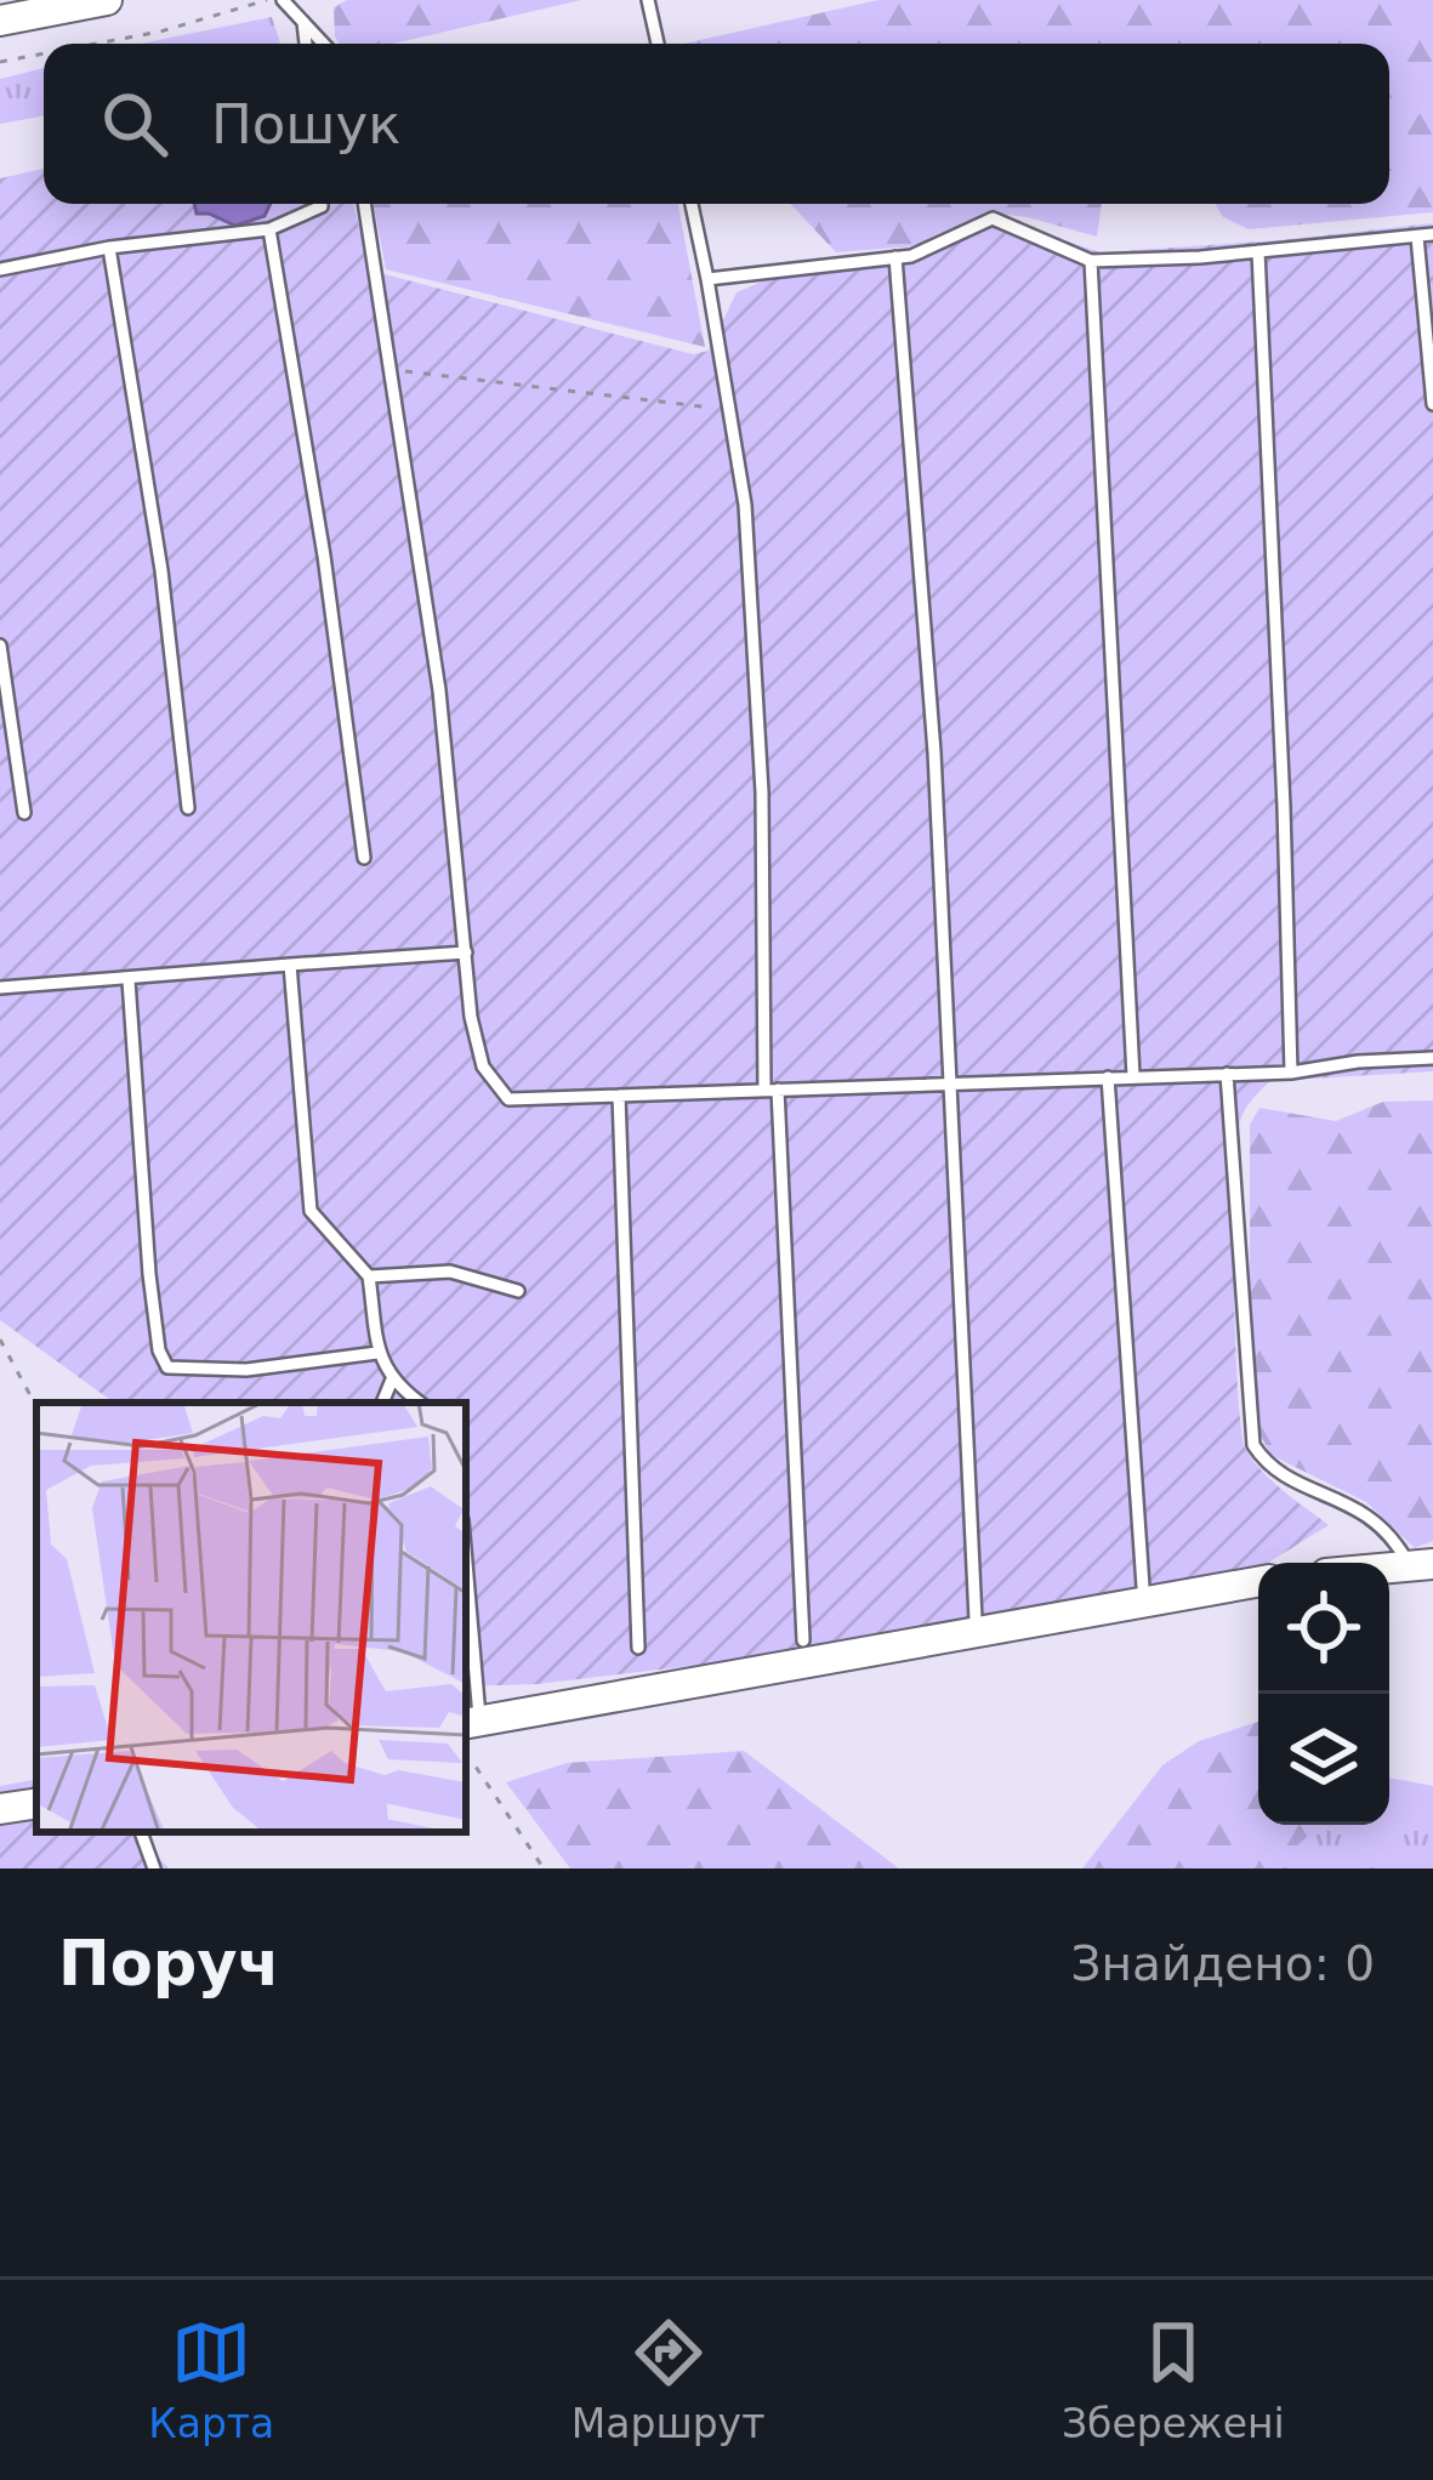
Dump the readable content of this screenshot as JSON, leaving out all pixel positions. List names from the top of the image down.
{
  "page": {
    "search": "Пошук",
    "heading": ["Поруч", "Знайдено: 0"],
    "nav": ["Карта", "Маршрут", "Збережені"]
  }
}
